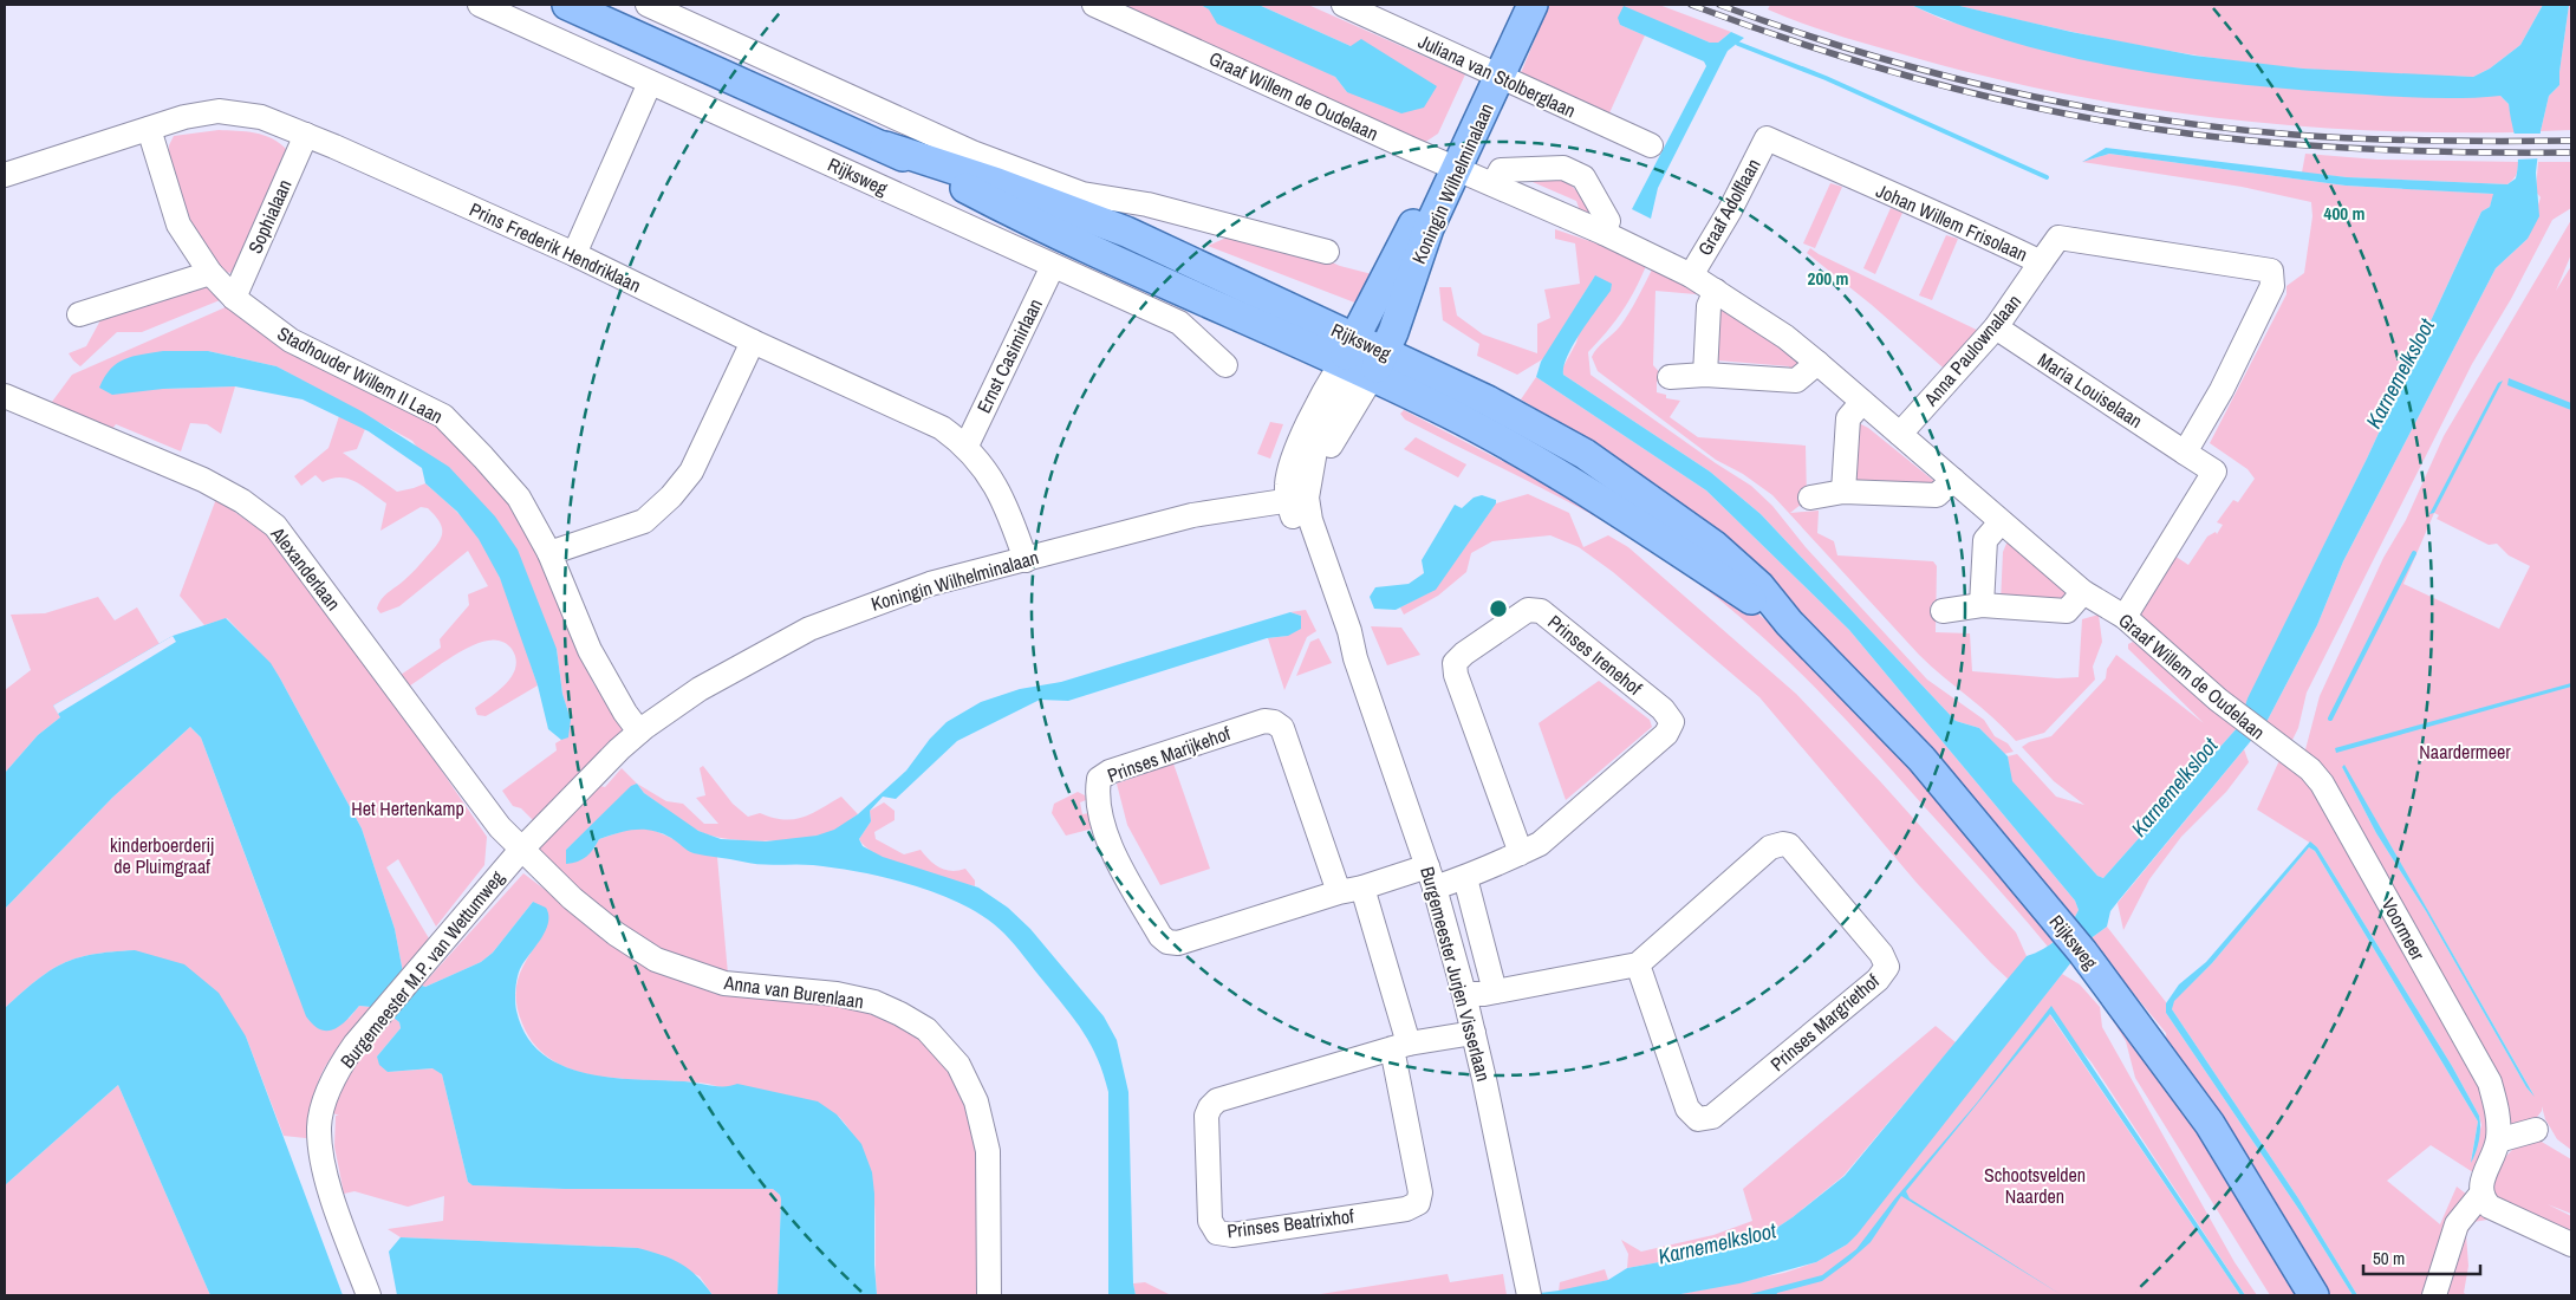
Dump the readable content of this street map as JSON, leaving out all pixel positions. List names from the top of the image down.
{
  "streets": {
    "main road": ["Rijksweg", "Koningin Wilhelminalaan"],
    "street": [
      "Juliana van Stolberglaan",
      "Graaf Willem de Oudelaan",
      "Graaf Adolflaan",
      "Sophialaan",
      "Johan Willem Frisolaan",
      "Prins Frederik Hendriklaan",
      "Anna Paulownalaan",
      "Ernst Casimirlaan",
      "Stadhouder Willem II Laan",
      "Maria Louiselaan",
      "Alexanderlaan",
      "Prinses Irenehof",
      "Prinses Marijkehof",
      "Voormeer",
      "Burgemeester M.P. van Wettumweg",
      "Burgemeester Jurjen Visserlaan",
      "Anna van Burenlaan",
      "Prinses Margriethof",
      "Prinses Beatrixhof"
    ]
  },
  "crossings": [
    ["Juliana van Stolberglaan", "Koningin Wilhelminalaan"],
    ["Graaf Willem de Oudelaan", "Koningin Wilhelminalaan"],
    ["Graaf Willem de Oudelaan", "Graaf Adolflaan"],
    ["Graaf Willem de Oudelaan", "Anna Paulownalaan"],
    ["Graaf Willem de Oudelaan", "Maria Louiselaan"],
    ["Graaf Willem de Oudelaan", "Voormeer"],
    ["Rijksweg", "Koningin Wilhelminalaan"],
    ["Rijksweg", "Ernst Casimirlaan"],
    ["Koningin Wilhelminalaan", "Prins Frederik Hendriklaan"],
    ["Koningin Wilhelminalaan", "Stadhouder Willem II Laan"],
    ["Koningin Wilhelminalaan", "Alexanderlaan"],
    ["Koningin Wilhelminalaan", "Burgemeester M.P. van Wettumweg"],
    ["Koningin Wilhelminalaan", "Burgemeester Jurjen Visserlaan"],
    ["Koningin Wilhelminalaan", "Anna van Burenlaan"],
    ["Graaf Adolflaan", "Johan Willem Frisolaan"],
    ["Sophialaan", "Prins Frederik Hendriklaan"],
    ["Sophialaan", "Stadhouder Willem II Laan"],
    ["Johan Willem Frisolaan", "Anna Paulownalaan"],
    ["Johan Willem Frisolaan", "Maria Louiselaan"],
    ["Prins Frederik Hendriklaan", "Ernst Casimirlaan"],
    ["Prins Frederik Hendriklaan", "Stadhouder Willem II Laan"],
    ["Anna Paulownalaan", "Maria Louiselaan"],
    ["Alexanderlaan", "Burgemeester M.P. van Wettumweg"],
    ["Alexanderlaan", "Anna van Burenlaan"],
    ["Prinses Irenehof", "Prinses Marijkehof"],
    ["Prinses Irenehof", "Burgemeester Jurjen Visserlaan"],
    ["Prinses Marijkehof", "Burgemeester Jurjen Visserlaan"],
    ["Prinses Marijkehof", "Prinses Beatrixhof"],
    ["Burgemeester M.P. van Wettumweg", "Anna van Burenlaan"],
    ["Burgemeester Jurjen Visserlaan", "Prinses Beatrixhof"]
  ],
  "water": ["Karnemelksloot"],
  "parks": [
    "Naardermeer",
    "Het Hertenkamp",
    "kinderboerderij de Pluimgraaf",
    "Schootsvelden Naarden"
  ],
  "scale_bar": "50 m",
  "rings": ["400 m", "200 m"]
}
